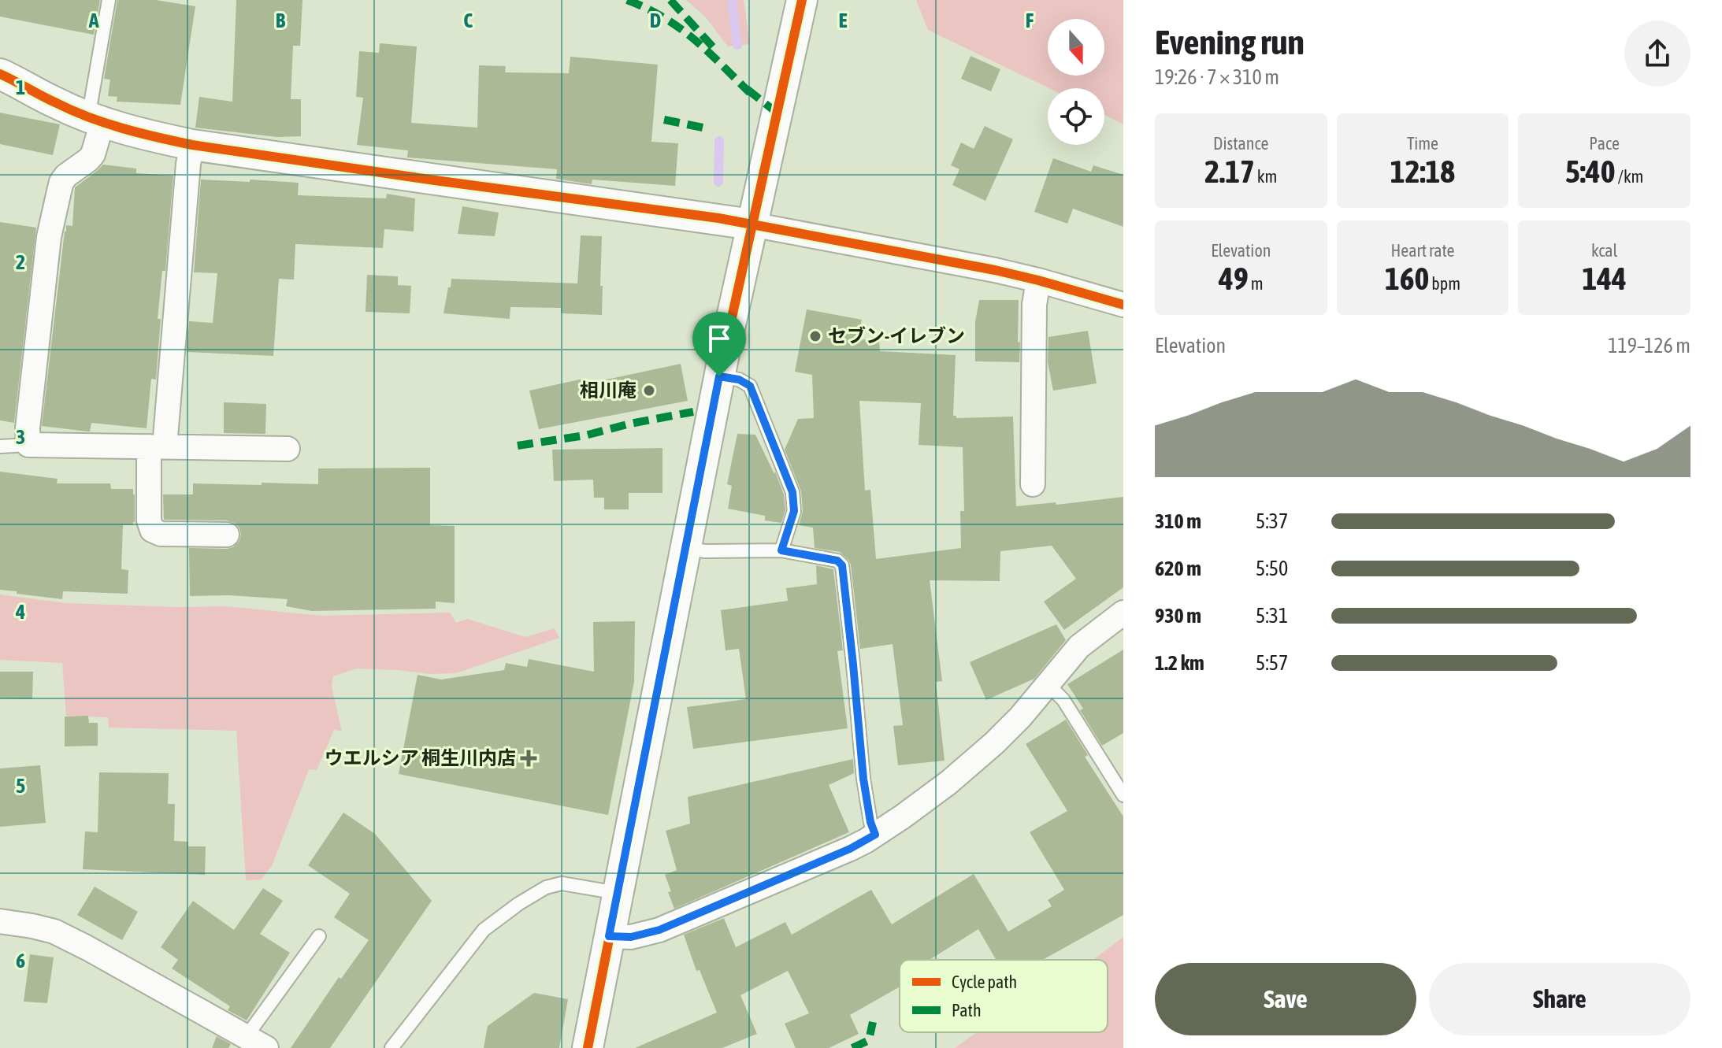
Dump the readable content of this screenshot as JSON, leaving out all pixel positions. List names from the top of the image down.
{
  "places": {
    "other": ["セブン-イレブン", "相川庵"],
    "health": ["ウエルシア 桐生川内店"]
  },
  "legend": ["Cycle path", "Path"],
  "north": "bottom",
  "page": {
    "heading": ["Evening run", "19:26 · 7 × 310 m"],
    "stats": [
      ["Distance", "2.17 km"],
      ["Time", "12:18"],
      ["Pace", "5:40 /km"],
      ["Elevation", "49 m"],
      ["Heart rate", "160 bpm"],
      ["kcal", "144"]
    ],
    "chart": ["Elevation", "119–126 m"],
    "list": [
      {
        "name": "310 m",
        "note": "5:37"
      },
      {
        "name": "620 m",
        "note": "5:50"
      },
      {
        "name": "930 m",
        "note": "5:31"
      },
      {
        "name": "1.2 km",
        "note": "5:57"
      }
    ],
    "buttons": ["Save", "Share"]
  },
  "grid": {
    "columns": [
      "A",
      "B",
      "C",
      "D",
      "E",
      "F"
    ],
    "rows": [
      "1",
      "2",
      "3",
      "4",
      "5",
      "6"
    ]
  }
}
